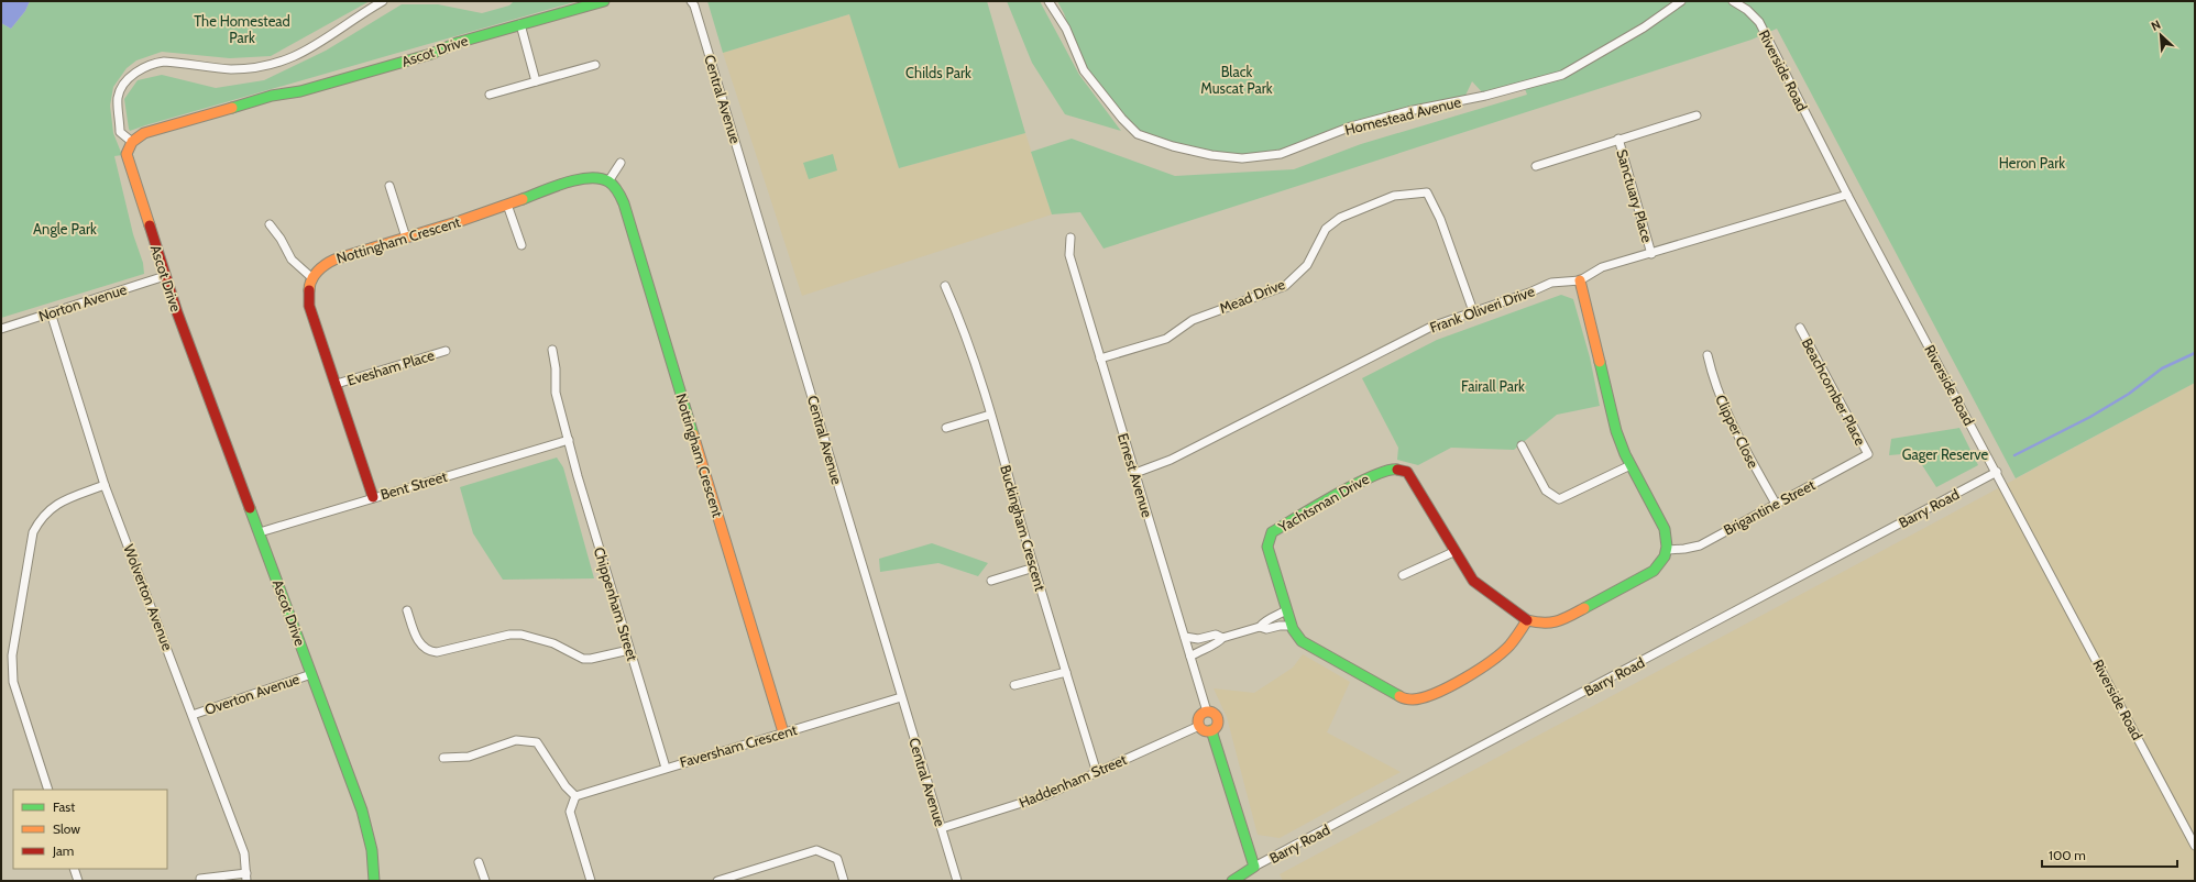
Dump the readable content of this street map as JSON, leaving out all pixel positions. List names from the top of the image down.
{
  "streets": {
    "street": [
      "Ascot Drive",
      "Riverside Road",
      "Central Avenue",
      "Homestead Avenue",
      "Sanctuary Place",
      "Nottingham Crescent",
      "Mead Drive",
      "Norton Avenue",
      "Frank Oliveri Drive",
      "Evesham Place",
      "Beachcomber Place",
      "Clipper Close",
      "Ernest Avenue",
      "Bent Street",
      "Yachtsman Drive",
      "Brigantine Street",
      "Barry Road",
      "Buckingham Crescent",
      "Wolverton Avenue",
      "Chippenham Street",
      "Overton Avenue",
      "Faversham Crescent",
      "Haddenham Street"
    ]
  },
  "crossings": [
    ["Ascot Drive", "Norton Avenue"],
    ["Ascot Drive", "Bent Street"],
    ["Ascot Drive", "Overton Avenue"],
    ["Riverside Road", "Frank Oliveri Drive"],
    ["Riverside Road", "Barry Road"],
    ["Central Avenue", "Faversham Crescent"],
    ["Central Avenue", "Haddenham Street"],
    ["Sanctuary Place", "Frank Oliveri Drive"],
    ["Nottingham Crescent", "Faversham Crescent"],
    ["Mead Drive", "Frank Oliveri Drive"],
    ["Mead Drive", "Ernest Avenue"],
    ["Norton Avenue", "Wolverton Avenue"],
    ["Frank Oliveri Drive", "Ernest Avenue"],
    ["Beachcomber Place", "Brigantine Street"],
    ["Clipper Close", "Brigantine Street"],
    ["Ernest Avenue", "Haddenham Street"],
    ["Bent Street", "Chippenham Street"],
    ["Yachtsman Drive", "Brigantine Street"],
    ["Buckingham Crescent", "Haddenham Street"],
    ["Wolverton Avenue", "Overton Avenue"],
    ["Chippenham Street", "Faversham Crescent"]
  ],
  "parks": [
    "The Homestead Park",
    "Black Muscat Park",
    "Childs Park",
    "Heron Park",
    "Angle Park",
    "Fairall Park",
    "Gager Reserve"
  ],
  "legend": ["Fast", "Slow", "Jam"],
  "scale_bar": "100 m",
  "north": "top left"
}
